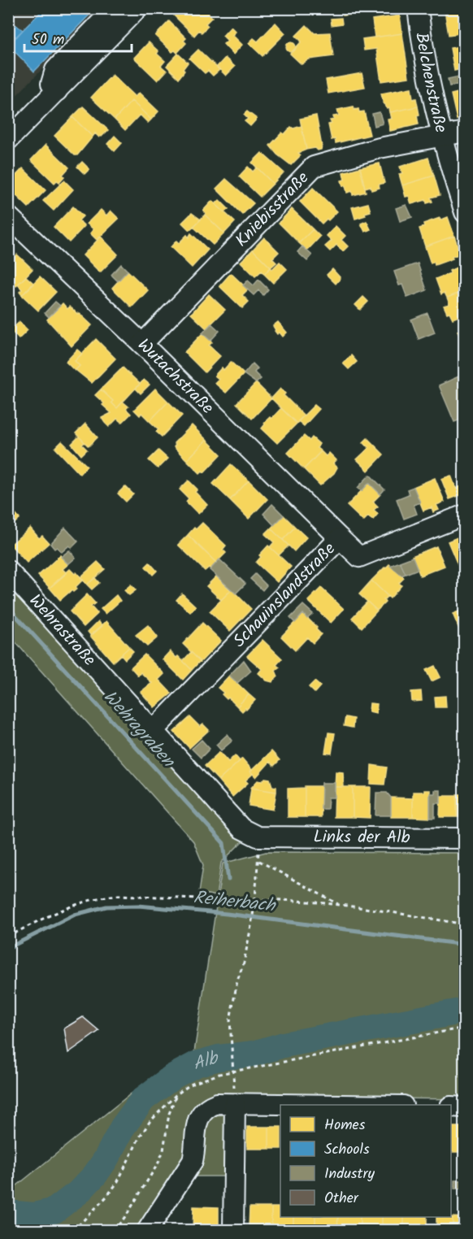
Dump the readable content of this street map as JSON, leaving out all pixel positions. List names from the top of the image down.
{
  "streets": {
    "street": [
      "Belchenstraße",
      "Kniebisstraße",
      "Wutachstraße",
      "Schauinslandstraße",
      "Wehrastraße",
      "Links der Alb"
    ]
  },
  "crossings": [
    ["Belchenstraße", "Kniebisstraße"],
    ["Kniebisstraße", "Wutachstraße"],
    ["Wutachstraße", "Schauinslandstraße"],
    ["Schauinslandstraße", "Wehrastraße"],
    ["Wehrastraße", "Links der Alb"]
  ],
  "water": ["Wehragraben", "Reiherbach", "Alb"],
  "legend": [
    "Homes",
    "Schools",
    "Industry",
    "Other"
  ],
  "scale_bar": "50 m"
}
